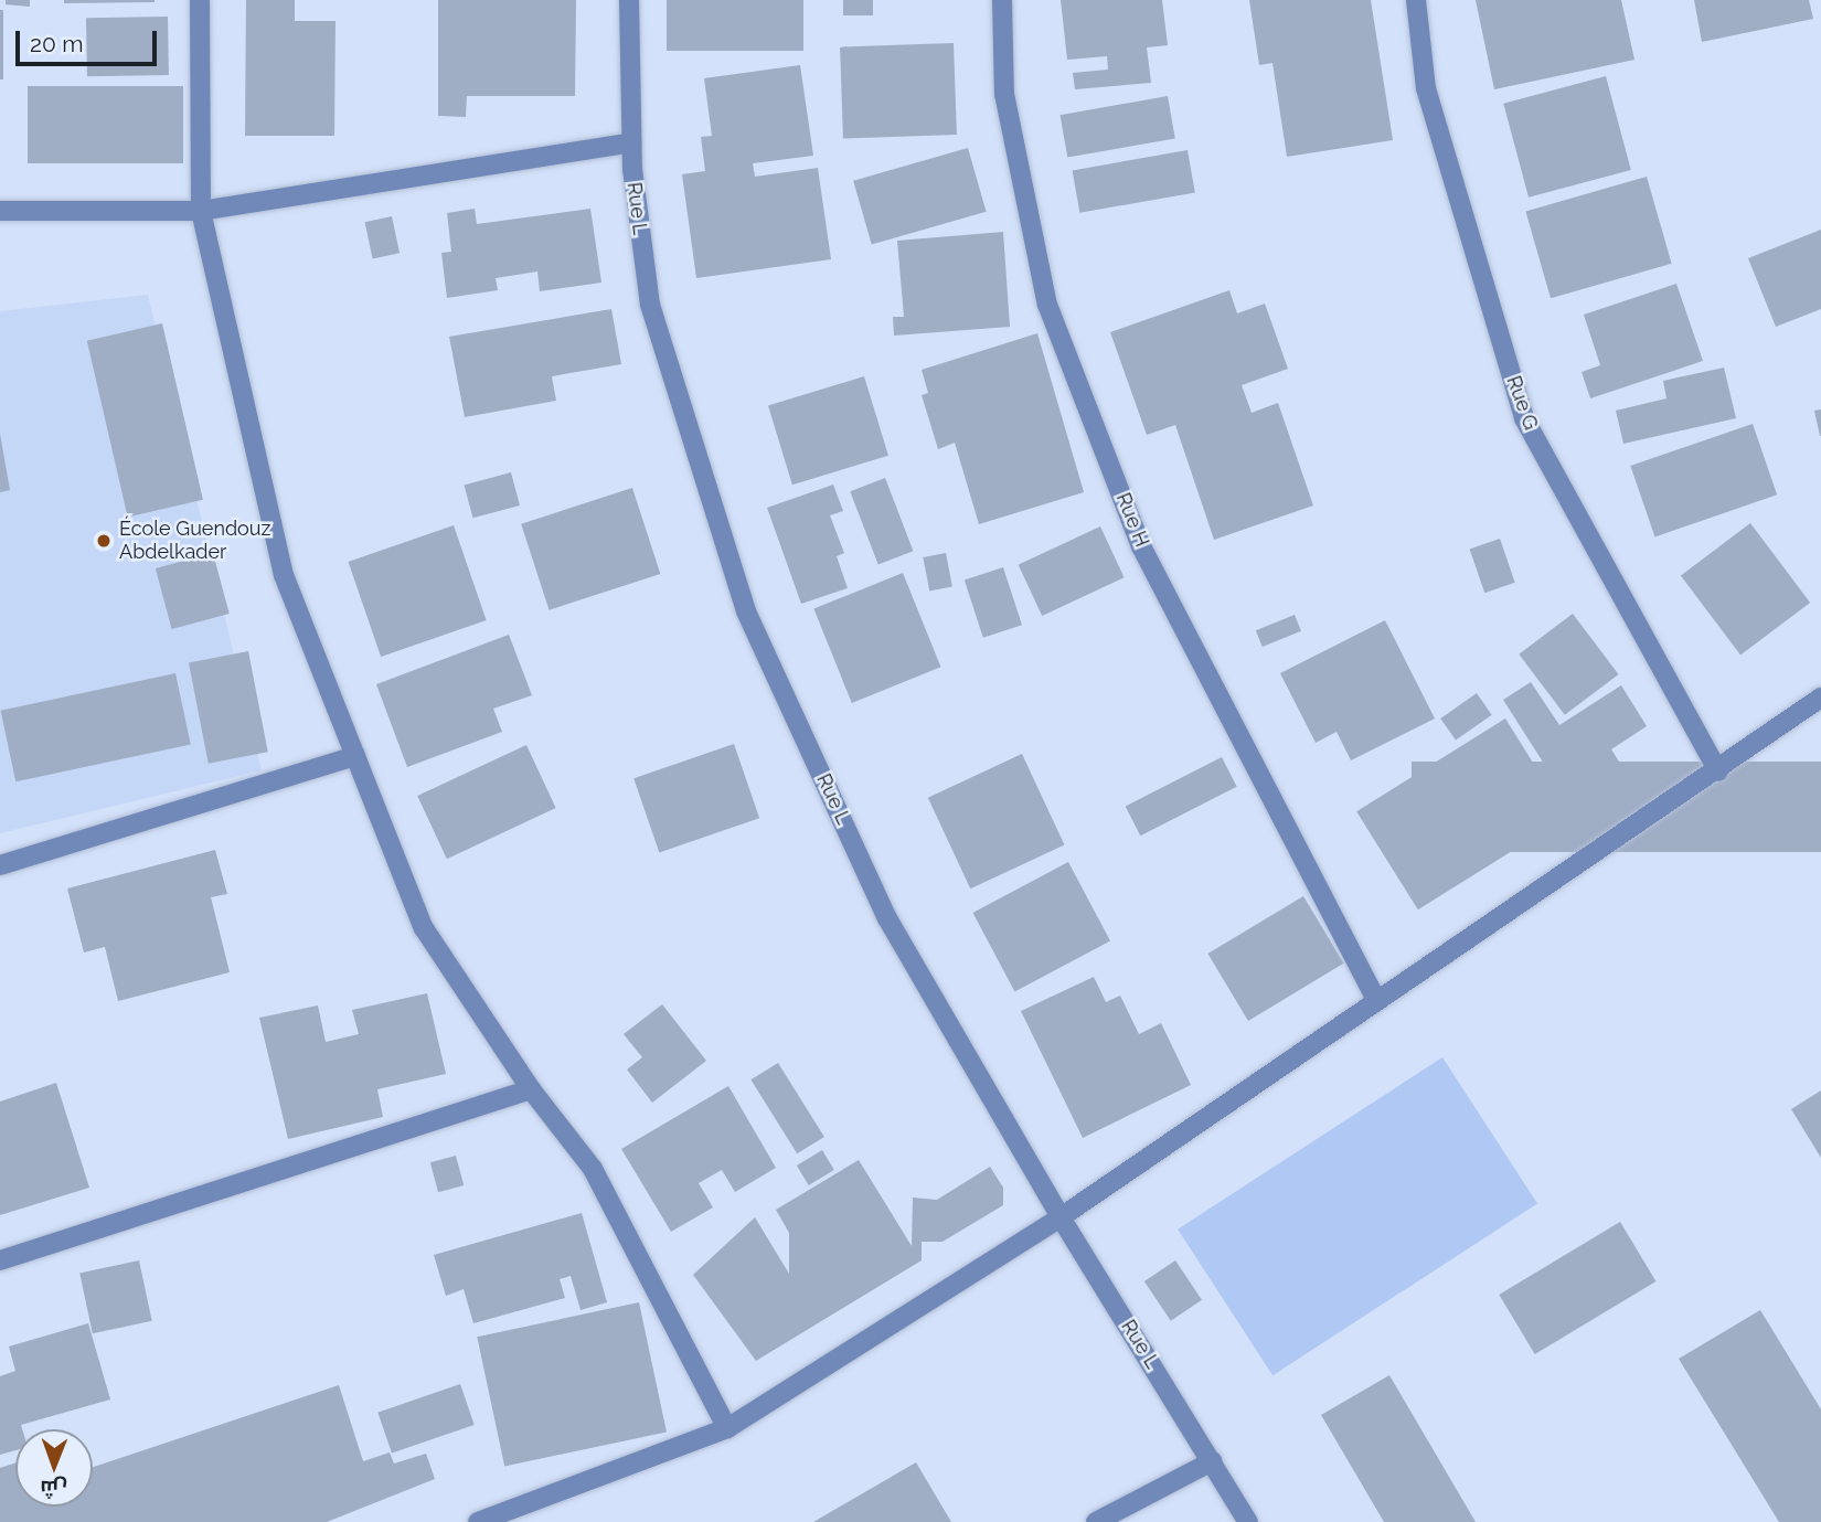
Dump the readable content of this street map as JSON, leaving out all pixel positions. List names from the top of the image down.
{
  "streets": {
    "street": ["Rue L", "Rue G", "Rue H"]
  },
  "places": ["École Guendouz Abdelkader"],
  "scale_bar": "20 m",
  "north": "bottom"
}
